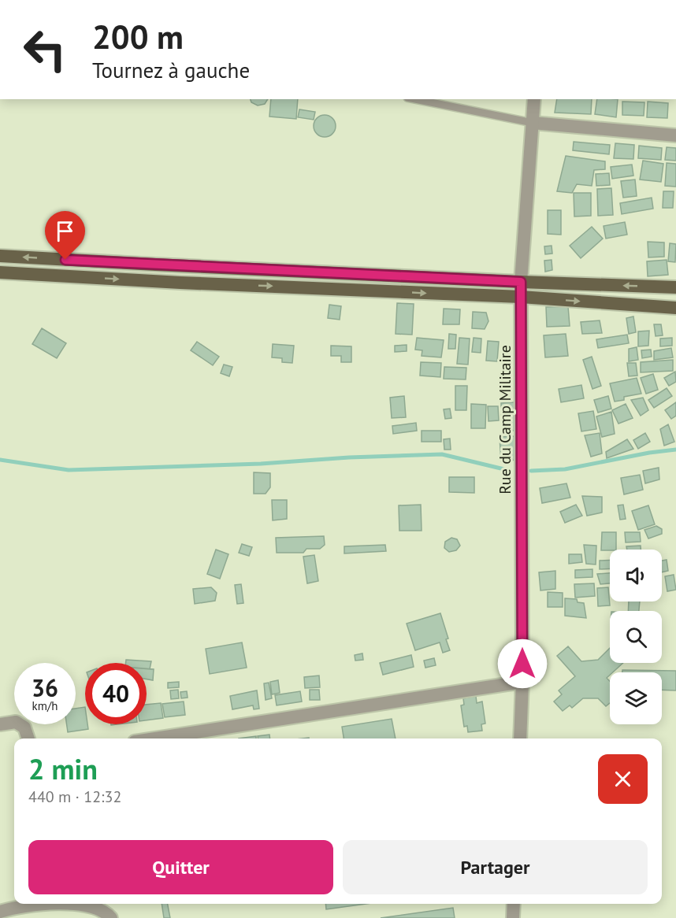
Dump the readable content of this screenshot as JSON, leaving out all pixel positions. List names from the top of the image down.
{
  "streets": {
    "street": ["Rue du Camp Militaire"]
  },
  "page": {
    "turn": ["200 m", "Tournez à gauche"],
    "speed": "36 km/h",
    "limit": "40",
    "heading": ["2 min", "440 m · 12:32"],
    "buttons": ["Quitter", "Partager"]
  }
}
